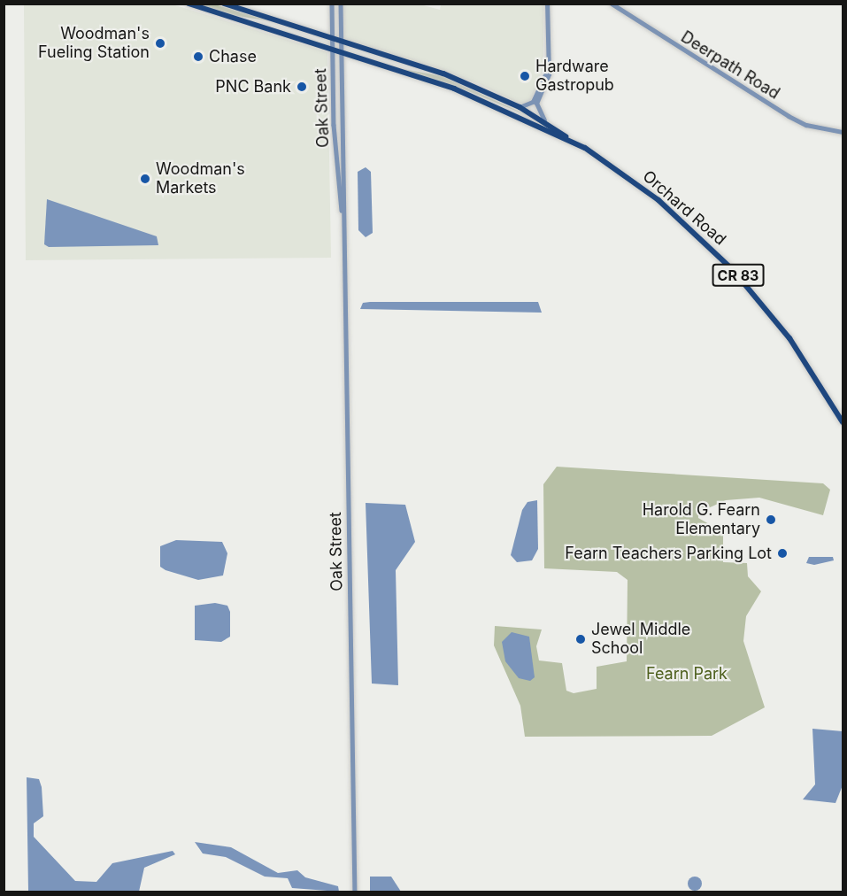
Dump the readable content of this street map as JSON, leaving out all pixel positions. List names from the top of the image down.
{
  "streets": {
    "main road": ["Orchard Road", "CR 83"],
    "street": ["Deerpath Road", "Oak Street"]
  },
  "crossings": [
    ["Oak Street", "Orchard Road"]
  ],
  "parks": ["Fearn Park"],
  "places": [
    "Woodman's Fueling Station",
    "Chase",
    "Hardware Gastropub",
    "PNC Bank",
    "Woodman's Markets",
    "Harold G. Fearn Elementary",
    "Fearn Teachers Parking Lot",
    "Jewel Middle School"
  ]
}
